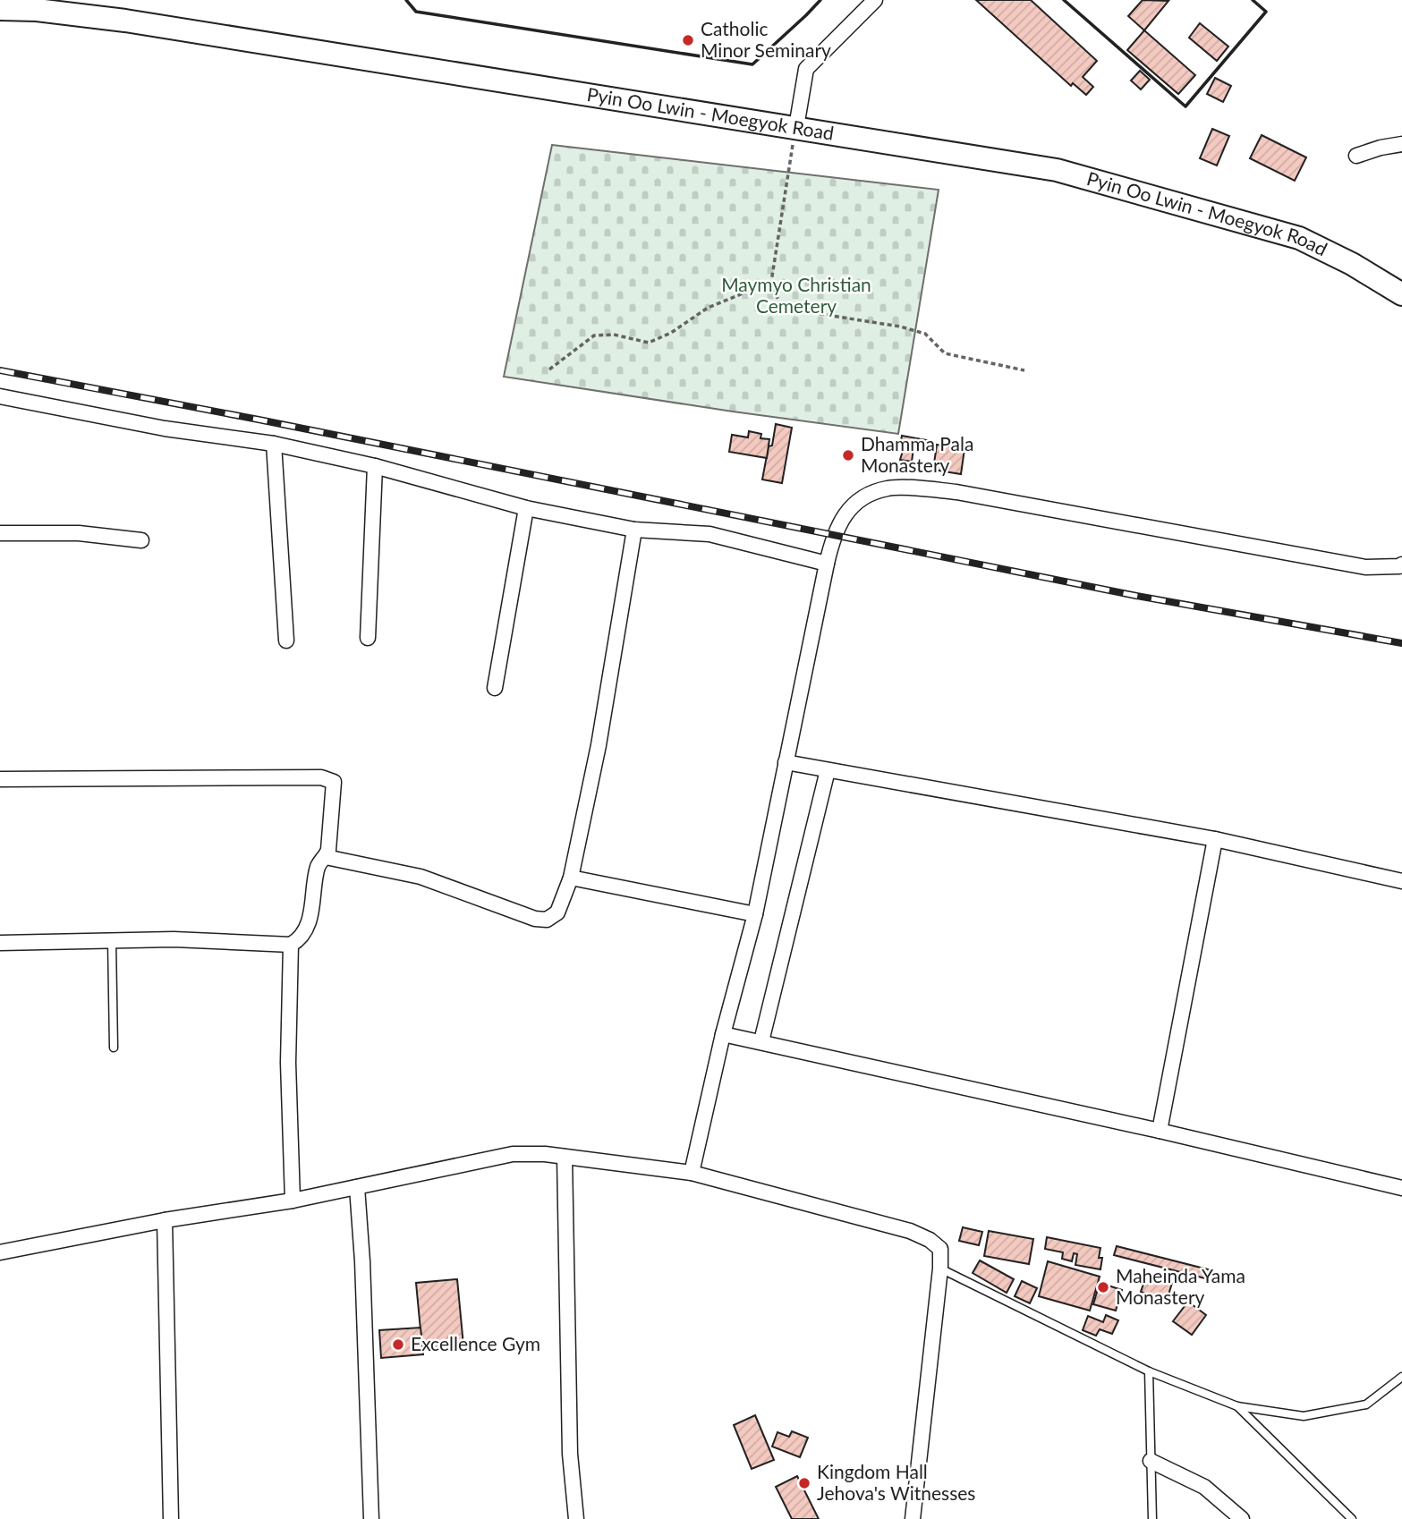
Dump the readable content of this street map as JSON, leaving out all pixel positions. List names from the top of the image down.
{
  "streets": {
    "main road": ["Pyin Oo Lwin - Moegyok Road"]
  },
  "parks": ["Maymyo Christian Cemetery"],
  "places": [
    "Catholic Minor Seminary",
    "Dhamma Pala Monastery",
    "Maheinda Yama Monastery",
    "Excellence Gym",
    "Kingdom Hall Jehova's Witnesses"
  ]
}
